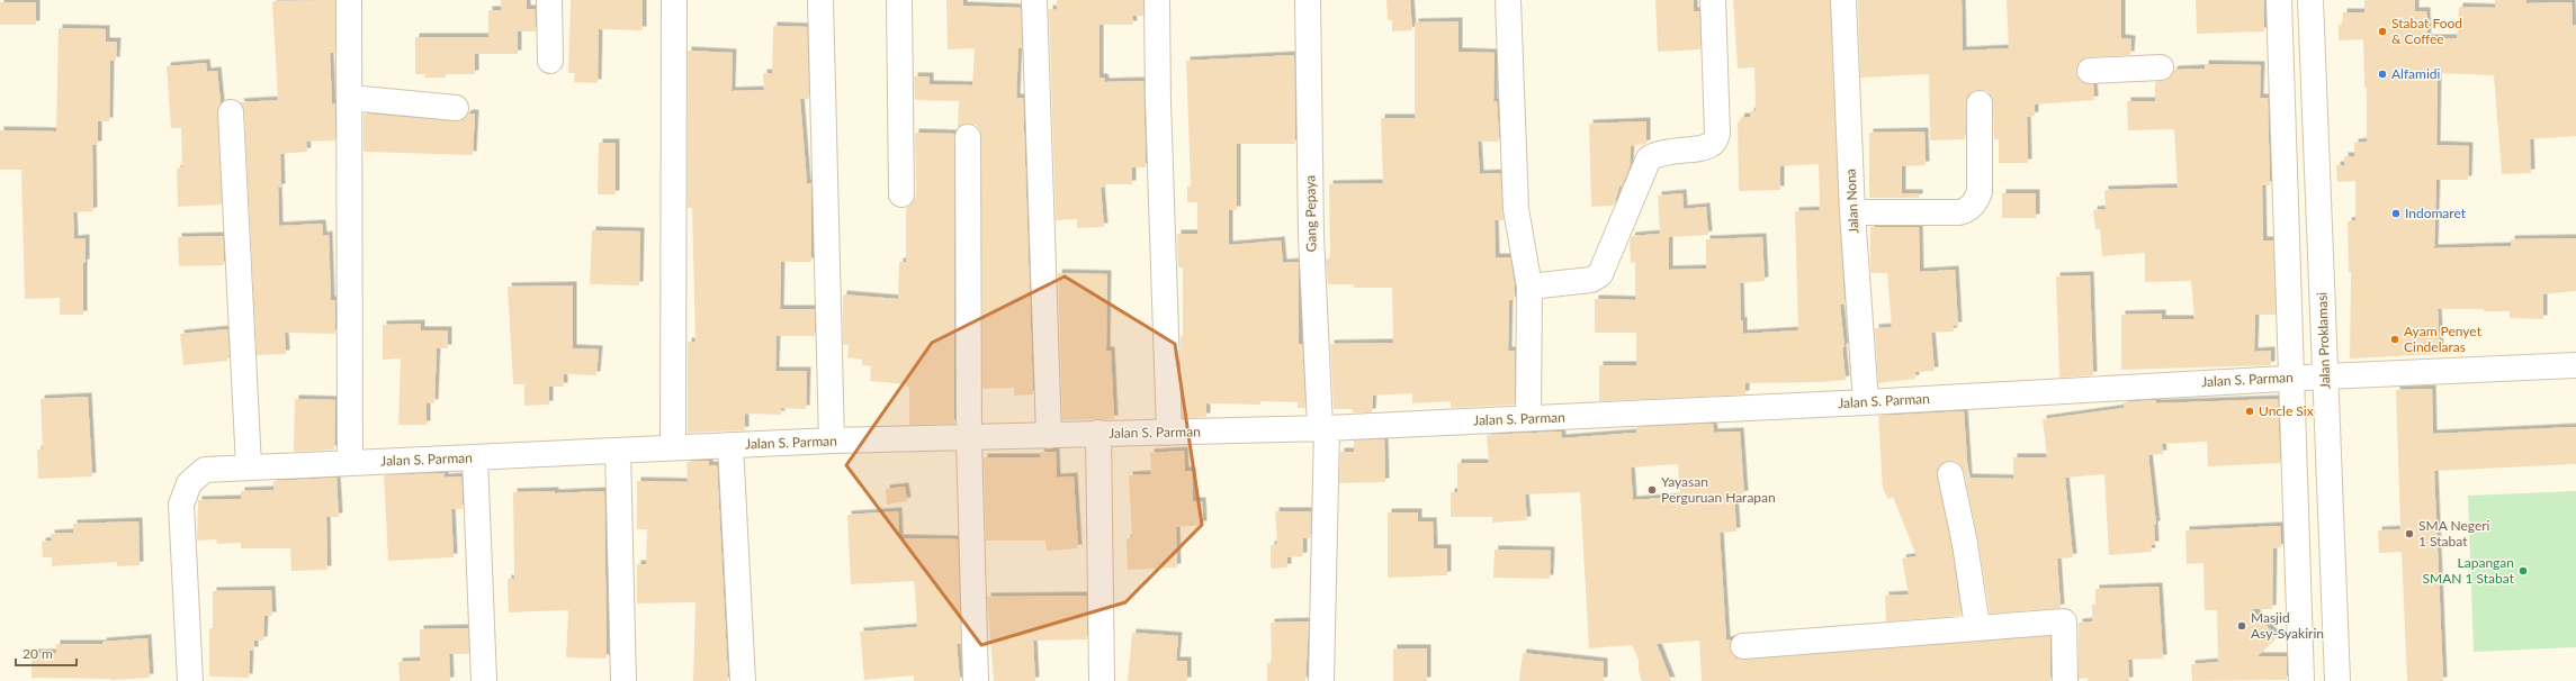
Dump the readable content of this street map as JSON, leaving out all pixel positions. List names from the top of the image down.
{
  "streets": {
    "street": [
      "Jalan Nona",
      "Gang Pepaya",
      "Jalan Proklamasi",
      "Jalan S. Parman"
    ]
  },
  "crossings": [
    ["Jalan Nona", "Jalan S. Parman"],
    ["Gang Pepaya", "Jalan S. Parman"],
    ["Jalan Proklamasi", "Jalan S. Parman"]
  ],
  "places": [
    "Stabat Food & Coffee",
    "Alfamidi",
    "Indomaret",
    "Ayam Penyet Cindelaras",
    "Uncle Six",
    "Yayasan Perguruan Harapan",
    "SMA Negeri 1 Stabat",
    "Lapangan SMAN 1 Stabat",
    "Masjid Asy-Syakirin"
  ],
  "scale_bar": "20 m"
}
